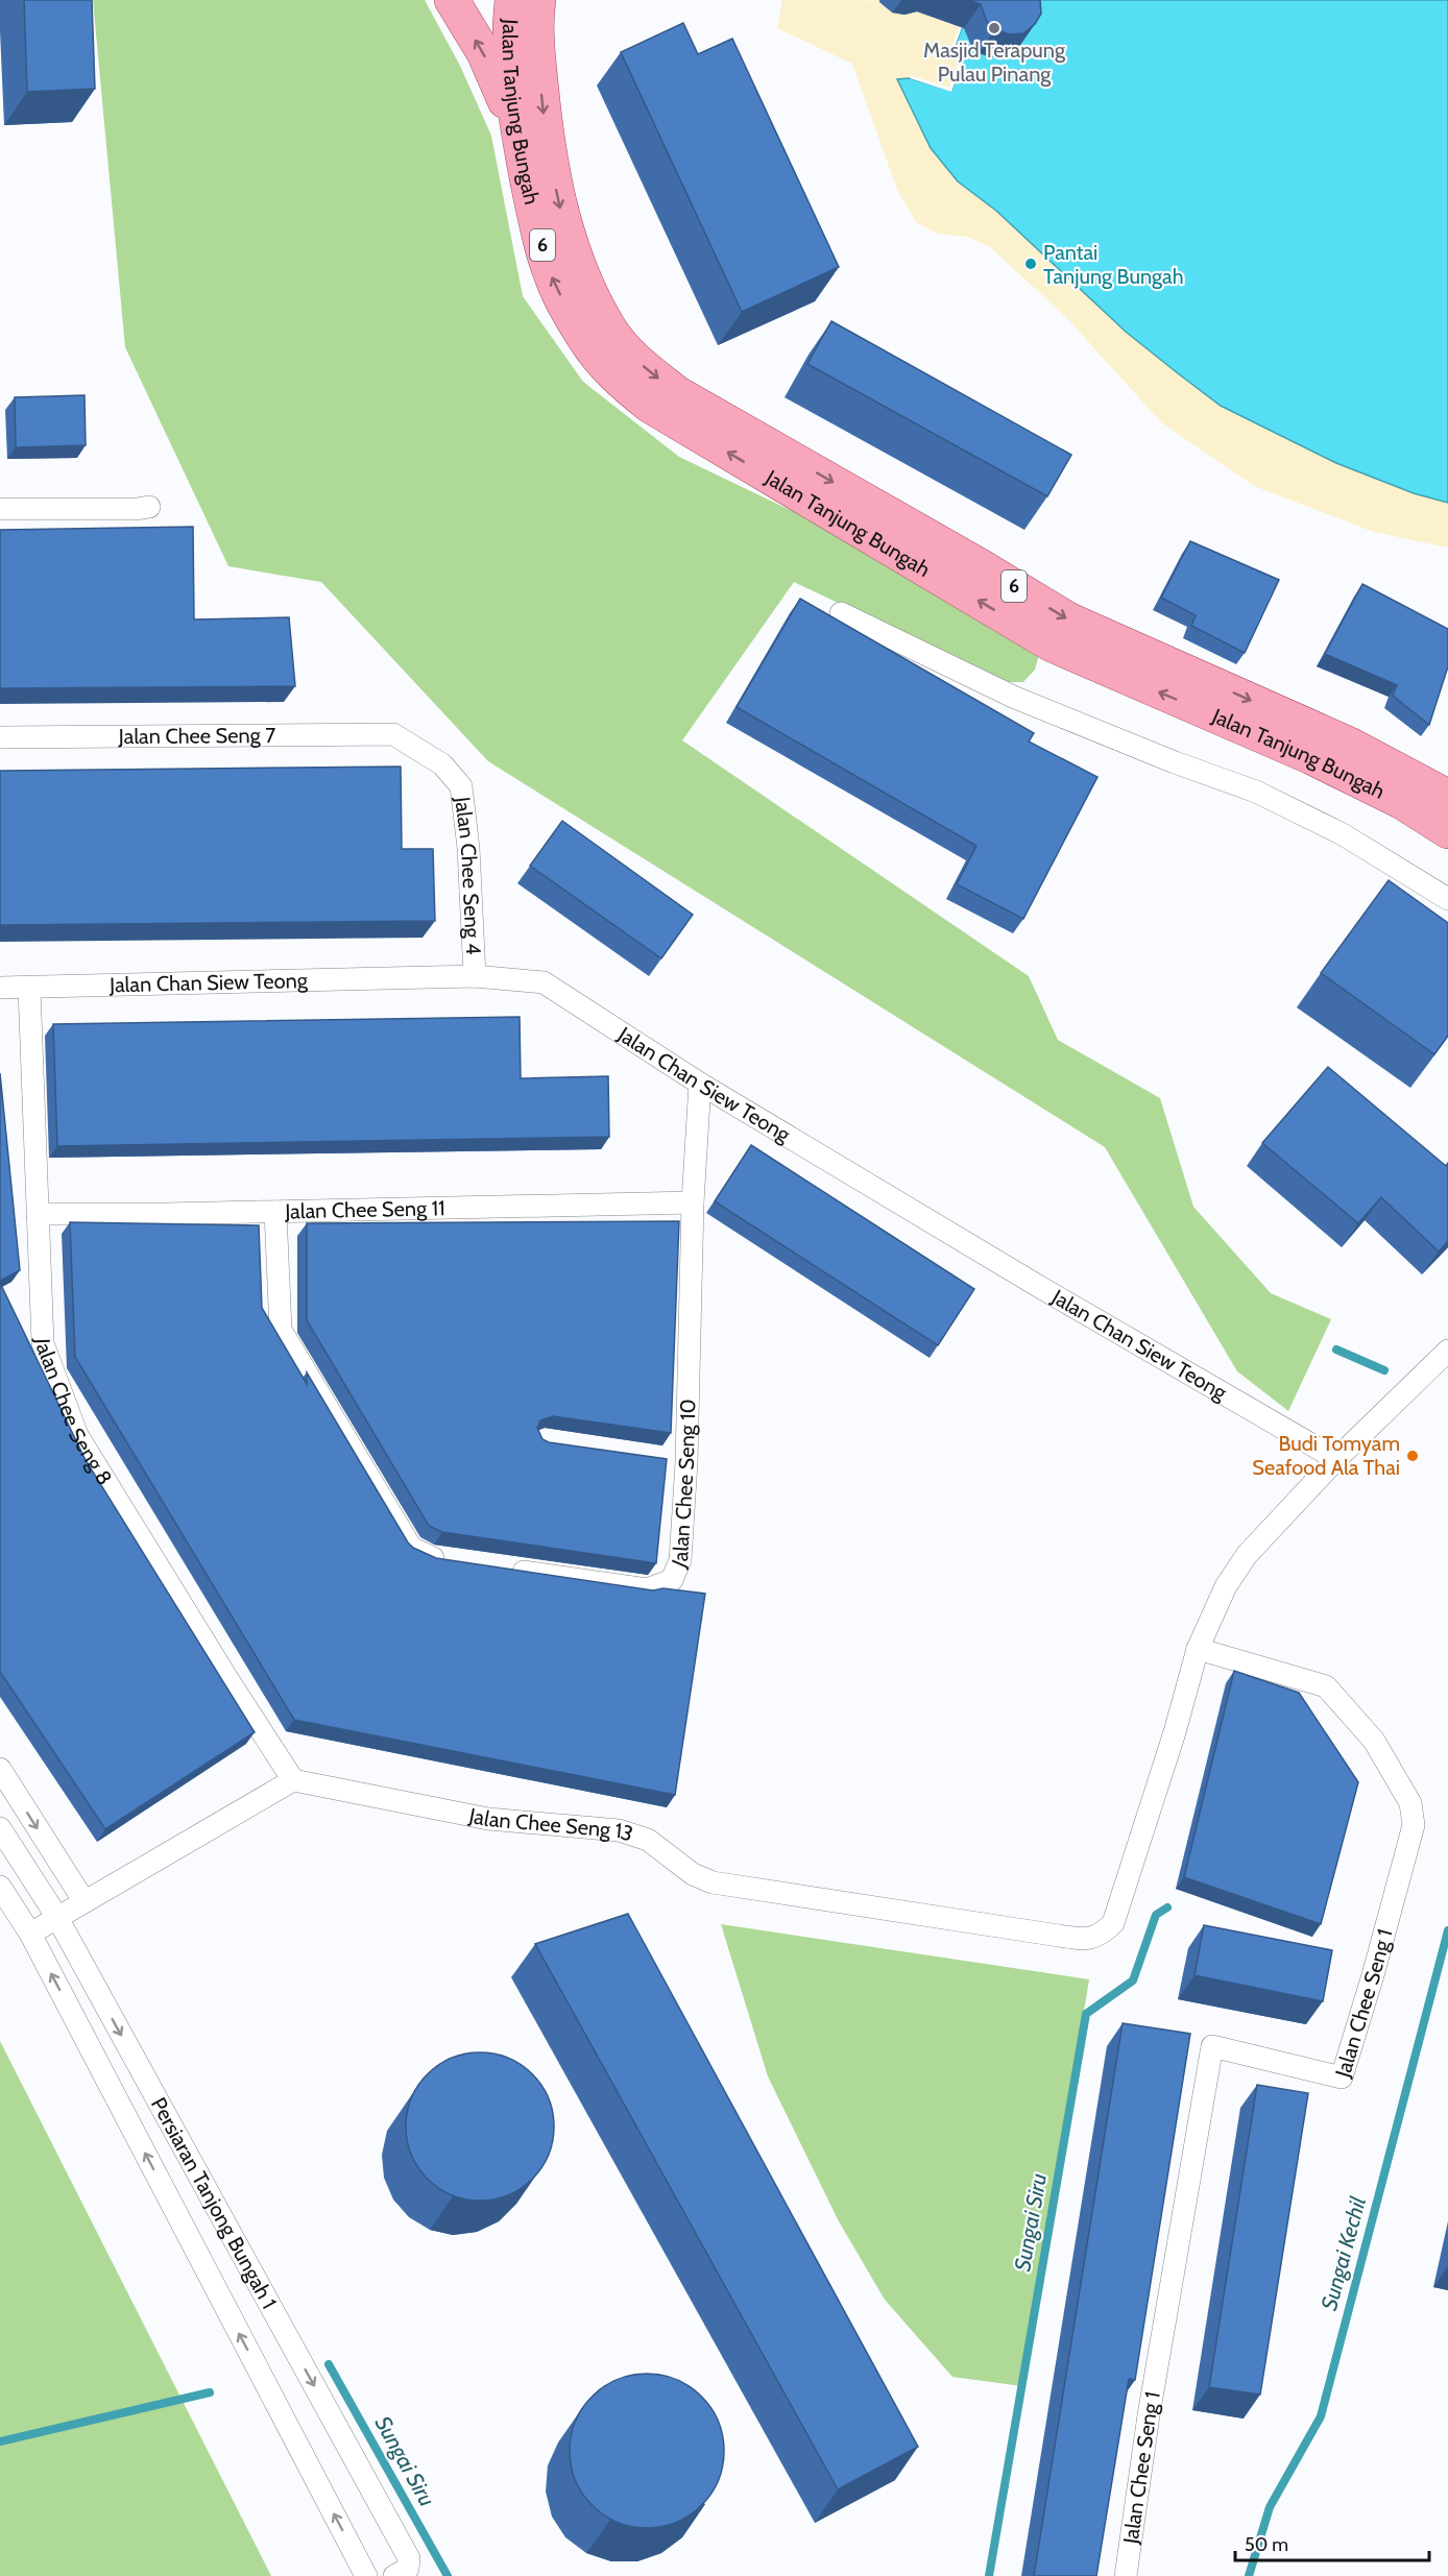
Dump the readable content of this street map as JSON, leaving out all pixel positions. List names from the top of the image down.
{
  "streets": {
    "main road": ["Jalan Tanjung Bungah", "6"],
    "street": [
      "Jalan Chee Seng 7",
      "Jalan Chee Seng 4",
      "Jalan Chan Siew Teong",
      "Jalan Chee Seng 11",
      "Jalan Chee Seng 8",
      "Jalan Chee Seng 10",
      "Jalan Chee Seng 13",
      "Jalan Chee Seng 1",
      "Persiaran Tanjong Bungah 1"
    ]
  },
  "crossings": [
    ["Jalan Chee Seng 7", "Jalan Chee Seng 4"],
    ["Jalan Chee Seng 4", "Jalan Chan Siew Teong"],
    ["Jalan Chan Siew Teong", "Jalan Chee Seng 8"],
    ["Jalan Chan Siew Teong", "Jalan Chee Seng 10"],
    ["Jalan Chee Seng 11", "Jalan Chee Seng 8"],
    ["Jalan Chee Seng 11", "Jalan Chee Seng 10"],
    ["Jalan Chee Seng 8", "Jalan Chee Seng 13"],
    ["Jalan Chee Seng 13", "Jalan Chee Seng 1"]
  ],
  "water": ["Sungai Siru", "Sungai Kechil"],
  "places": ["Masjid Terapung Pulau Pinang", "Pantai Tanjung Bungah", "Budi Tomyam Seafood Ala Thai"],
  "scale_bar": "50 m"
}
